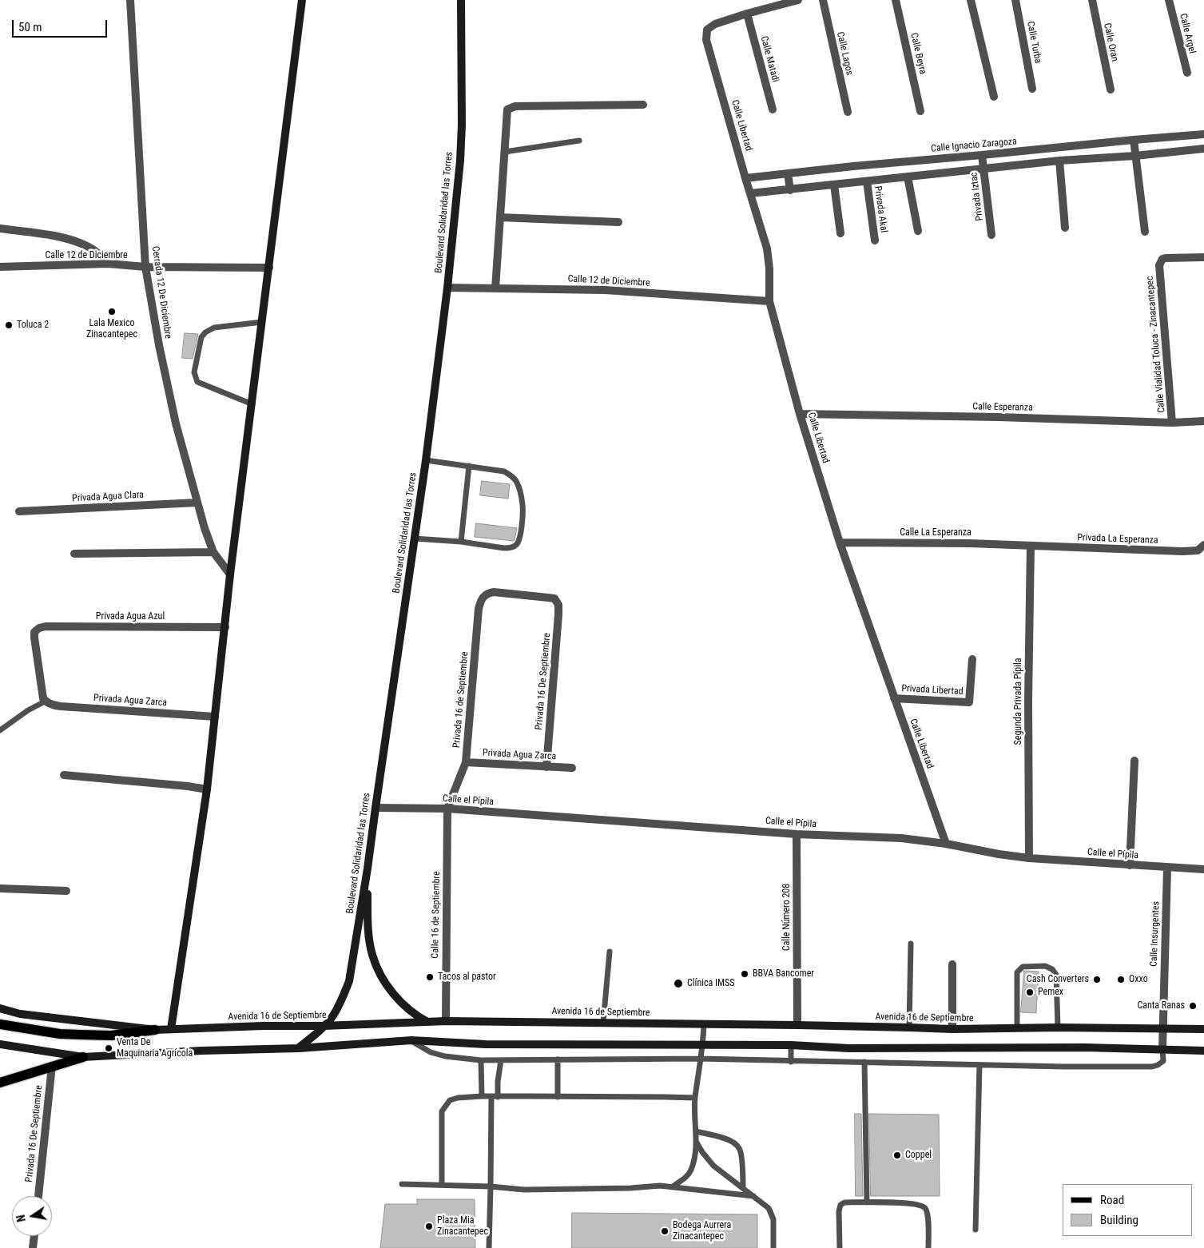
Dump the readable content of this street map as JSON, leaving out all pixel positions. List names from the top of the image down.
{
  "streets": {
    "main road": ["Boulevard Solidaridad las Torres", "Avenida 16 de Septiembre"],
    "street": [
      "Calle Argel",
      "Calle Turba",
      "Calle Oran",
      "Calle Lagos",
      "Calle Beyra",
      "Calle Matadi",
      "Calle Libertad",
      "Calle Ignacio Zaragoza",
      "Privada Iztac",
      "Privada Akal",
      "Calle 12 de Diciembre",
      "Cerrada 12 De Diciembre",
      "Calle Vialidad Toluca - Zinacantepec",
      "Calle Esperanza",
      "Privada Agua Clara",
      "Calle La Esperanza",
      "Privada La Esperanza",
      "Privada Agua Azul",
      "Privada 16 De Septiembre",
      "Privada Libertad",
      "Privada 16 de Septiembre",
      "Privada Agua Zarca",
      "Segunda Privada Pípila",
      "Calle el Pípila",
      "Calle 16 de Septiembre",
      "Calle Número 208",
      "Calle Insurgentes"
    ]
  },
  "crossings": [
    ["Calle Matadi", "Calle Libertad"],
    ["Calle Libertad", "Calle Ignacio Zaragoza"],
    ["Calle Libertad", "Calle 12 de Diciembre"],
    ["Calle Libertad", "Calle Esperanza"],
    ["Calle Libertad", "Calle La Esperanza"],
    ["Calle Libertad", "Privada Libertad"],
    ["Calle Libertad", "Calle el Pípila"],
    ["Calle Ignacio Zaragoza", "Privada Iztac"],
    ["Boulevard Solidaridad las Torres", "Calle 12 de Diciembre"],
    ["Boulevard Solidaridad las Torres", "Calle el Pípila"],
    ["Boulevard Solidaridad las Torres", "Avenida 16 de Septiembre"],
    ["Calle 12 de Diciembre", "Cerrada 12 De Diciembre"],
    ["Cerrada 12 De Diciembre", "Privada Agua Clara"],
    ["Calle Vialidad Toluca - Zinacantepec", "Calle Esperanza"],
    ["Calle La Esperanza", "Privada La Esperanza"],
    ["Calle La Esperanza", "Segunda Privada Pípila"],
    ["Privada La Esperanza", "Segunda Privada Pípila"],
    ["Privada Agua Azul", "Privada Agua Zarca"],
    ["Privada 16 De Septiembre", "Privada 16 de Septiembre"],
    ["Privada 16 De Septiembre", "Privada Agua Zarca"],
    ["Privada 16 de Septiembre", "Privada Agua Zarca"],
    ["Privada 16 de Septiembre", "Calle el Pípila"],
    ["Privada 16 de Septiembre", "Calle 16 de Septiembre"],
    ["Segunda Privada Pípila", "Calle el Pípila"],
    ["Calle el Pípila", "Calle 16 de Septiembre"],
    ["Calle el Pípila", "Calle Número 208"],
    ["Calle el Pípila", "Calle Insurgentes"],
    ["Calle 16 de Septiembre", "Avenida 16 de Septiembre"],
    ["Calle Número 208", "Avenida 16 de Septiembre"],
    ["Calle Insurgentes", "Avenida 16 de Septiembre"]
  ],
  "places": [
    "Lala Mexico Zinacantepec",
    "Toluca 2",
    "BBVA Bancomer",
    "Tacos al pastor",
    "Cash Converters",
    "Oxxo",
    "Clínica IMSS",
    "Pemex",
    "Canta Ranas",
    "Venta De Maquinaria Agrícola",
    "Coppel",
    "Plaza Mia Zinacantepec",
    "Bodega Aurrera Zinacantepec"
  ],
  "legend": ["Road", "Building"],
  "scale_bar": "50 m",
  "north": "left"
}
